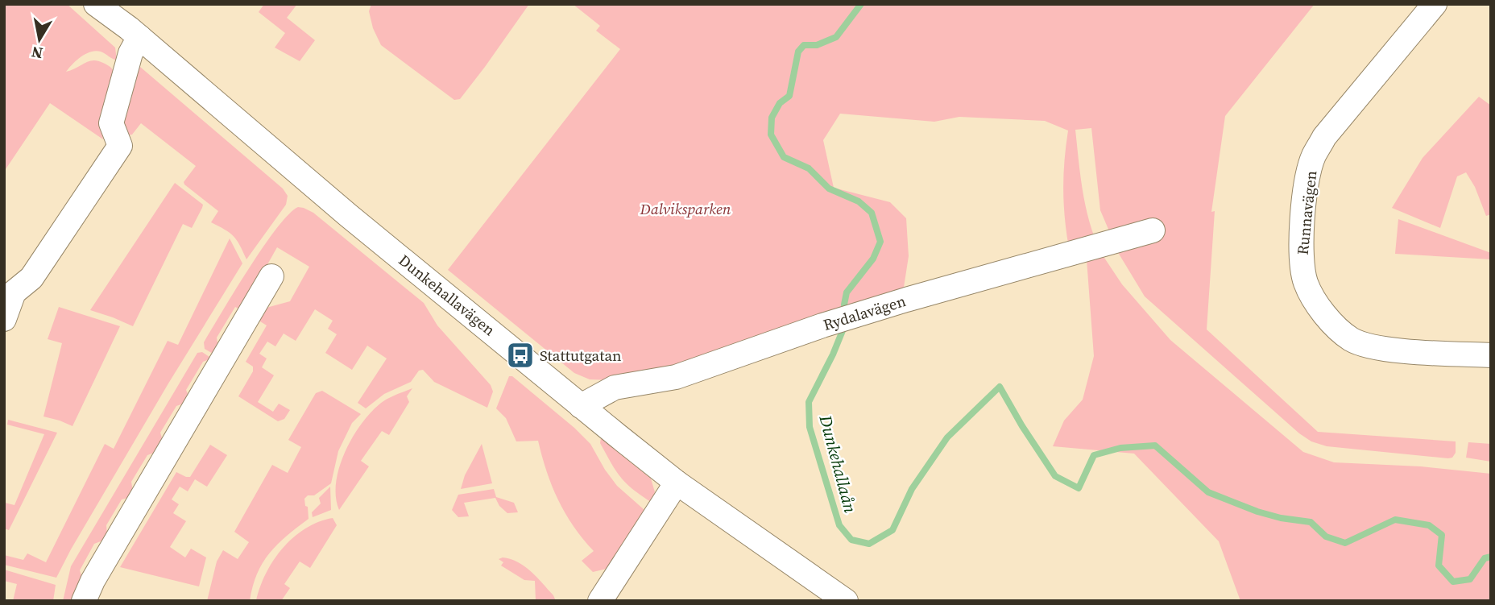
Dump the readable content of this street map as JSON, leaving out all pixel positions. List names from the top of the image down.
{
  "streets": {
    "street": ["Runnavägen", "Dunkehallavägen", "Rydalavägen"]
  },
  "crossings": [
    ["Dunkehallavägen", "Rydalavägen"]
  ],
  "water": ["Dunkehallaån"],
  "parks": ["Dalviksparken"],
  "places": {
    "bus stop": ["Stattutgatan"]
  },
  "north": "bottom"
}
